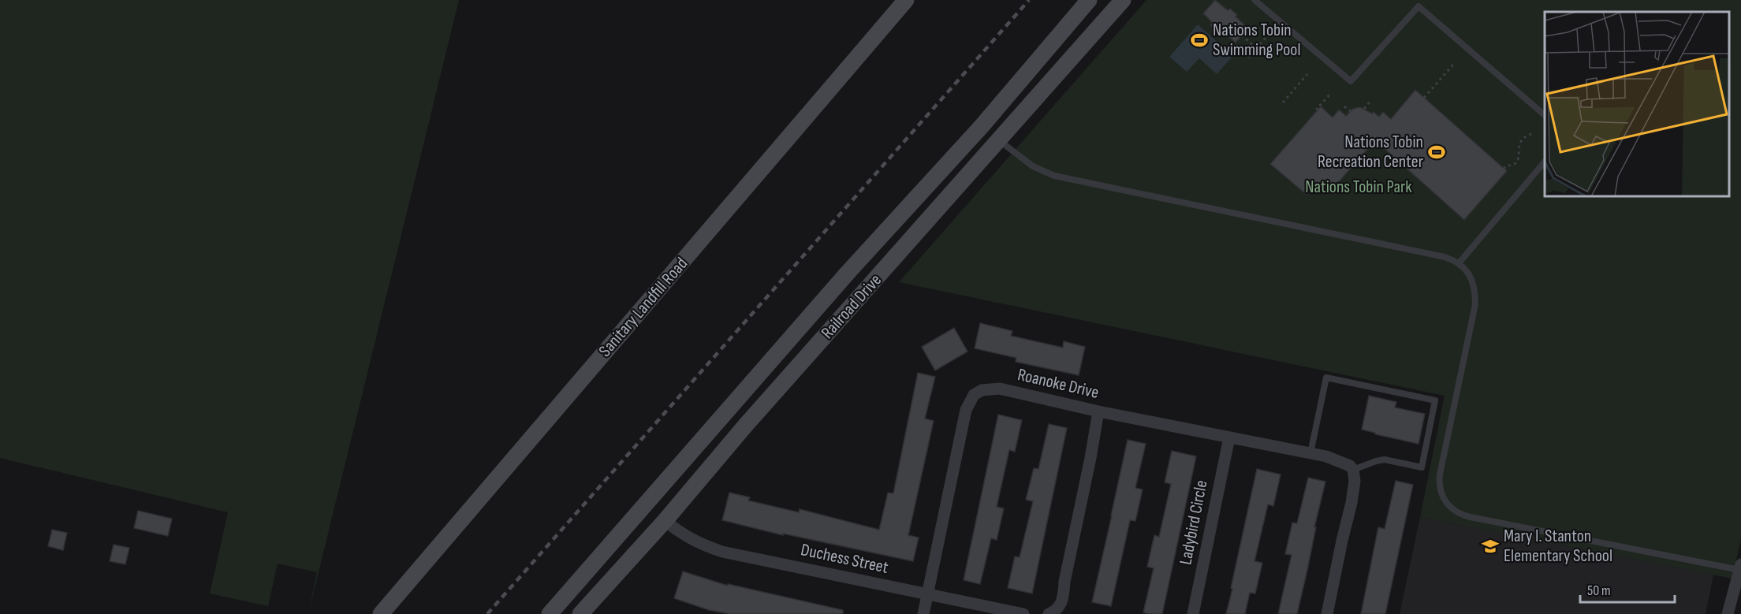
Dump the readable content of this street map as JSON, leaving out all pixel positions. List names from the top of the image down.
{
  "streets": {
    "main road": ["Railroad Drive", "Sanitary Landfill Road"],
    "street": ["Roanoke Drive", "Ladybird Circle", "Duchess Street"]
  },
  "crossings": [
    ["Railroad Drive", "Duchess Street"],
    ["Roanoke Drive", "Ladybird Circle"],
    ["Roanoke Drive", "Duchess Street"]
  ],
  "parks": ["Nations Tobin Park"],
  "places": {
    "sports": ["Nations Tobin Swimming Pool", "Nations Tobin Recreation Center"],
    "school or university": ["Mary I. Stanton Elementary School"]
  },
  "scale_bar": "50 m"
}
